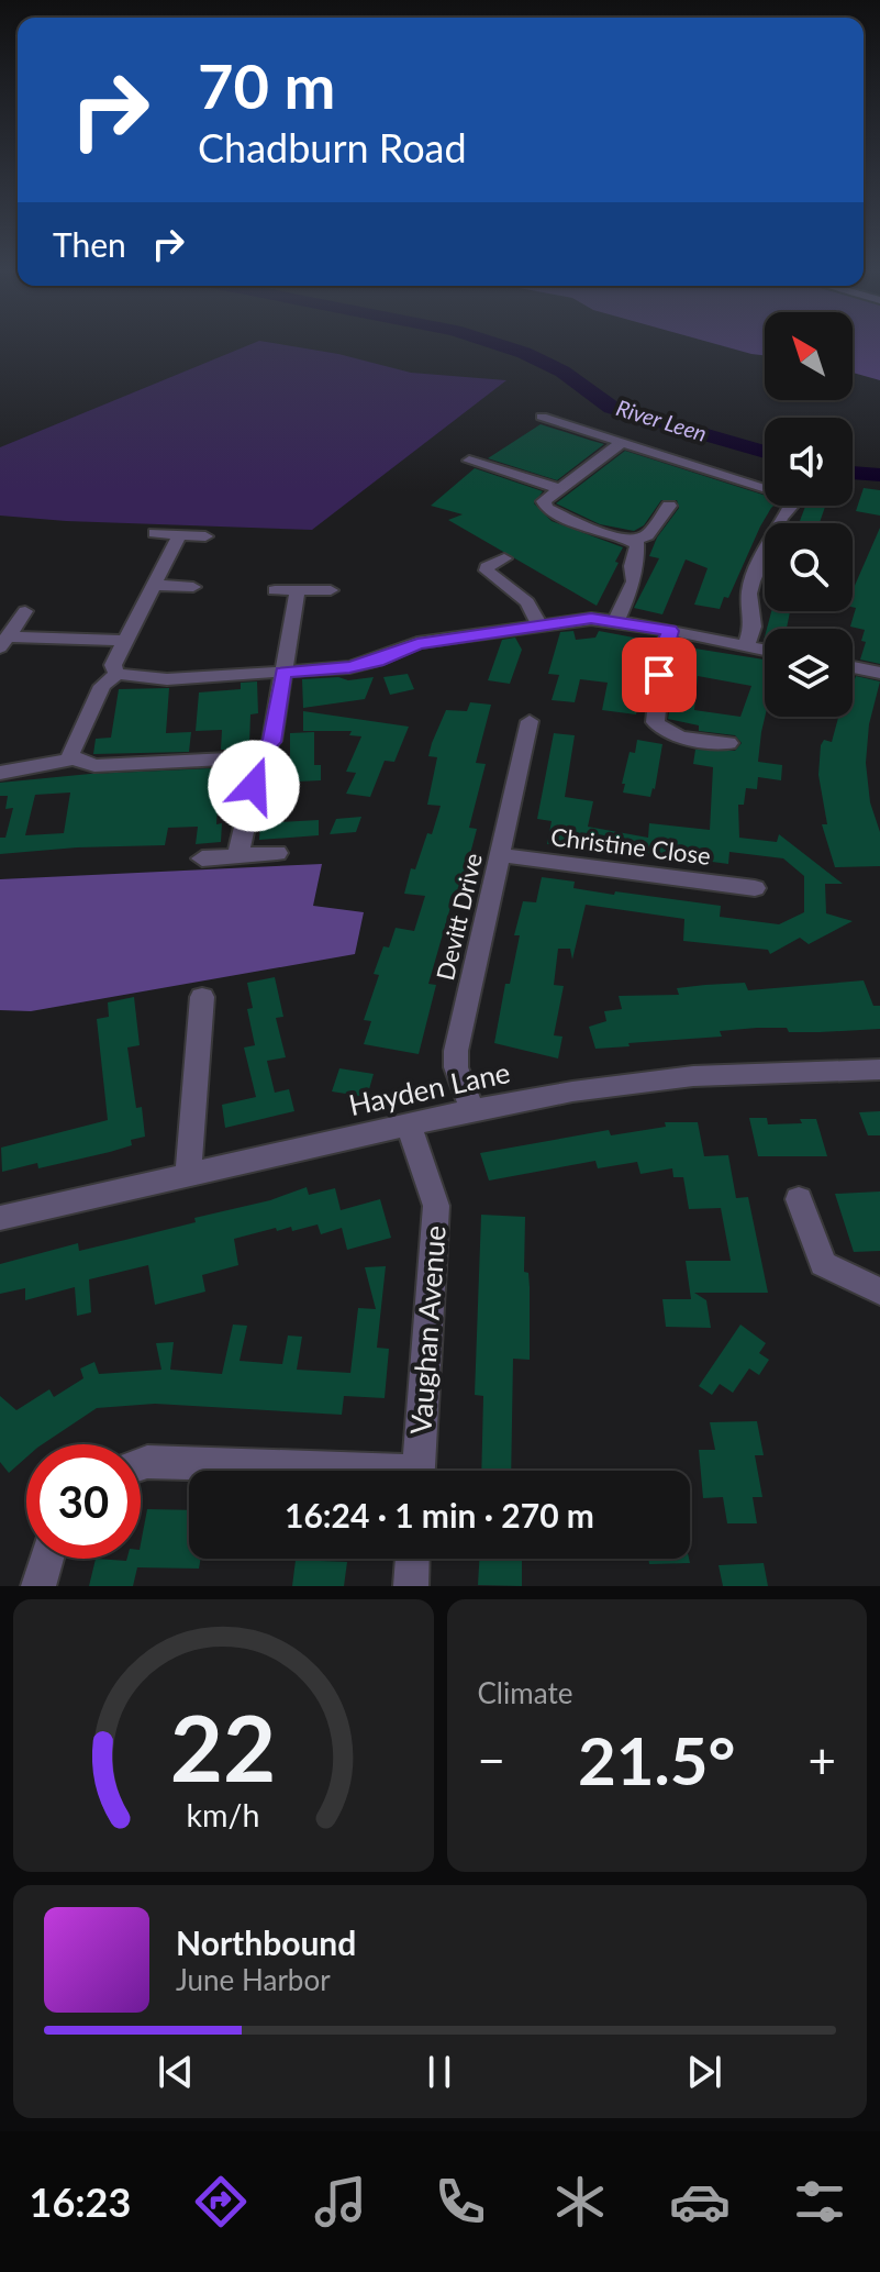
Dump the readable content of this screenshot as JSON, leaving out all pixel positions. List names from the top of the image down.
{
  "streets": {
    "street": [
      "Christine Close",
      "Devitt Drive",
      "Hayden Lane",
      "Vaughan Avenue"
    ]
  },
  "crossings": [
    ["Christine Close", "Devitt Drive"],
    ["Devitt Drive", "Hayden Lane"],
    ["Hayden Lane", "Vaughan Avenue"]
  ],
  "water": ["River Leen"],
  "north": "top left",
  "page": {
    "turn": ["70 m", "Chadburn Road"],
    "then": "Then",
    "limit": "30",
    "trip": "16:24 · 1 min · 270 m",
    "tile": "Climate",
    "heat": ["−", "21.5°", "+"],
    "song": ["Northbound", "June Harbor"],
    "tabs": "16:23",
    "gauge": ["22", "km/h"]
  }
}
